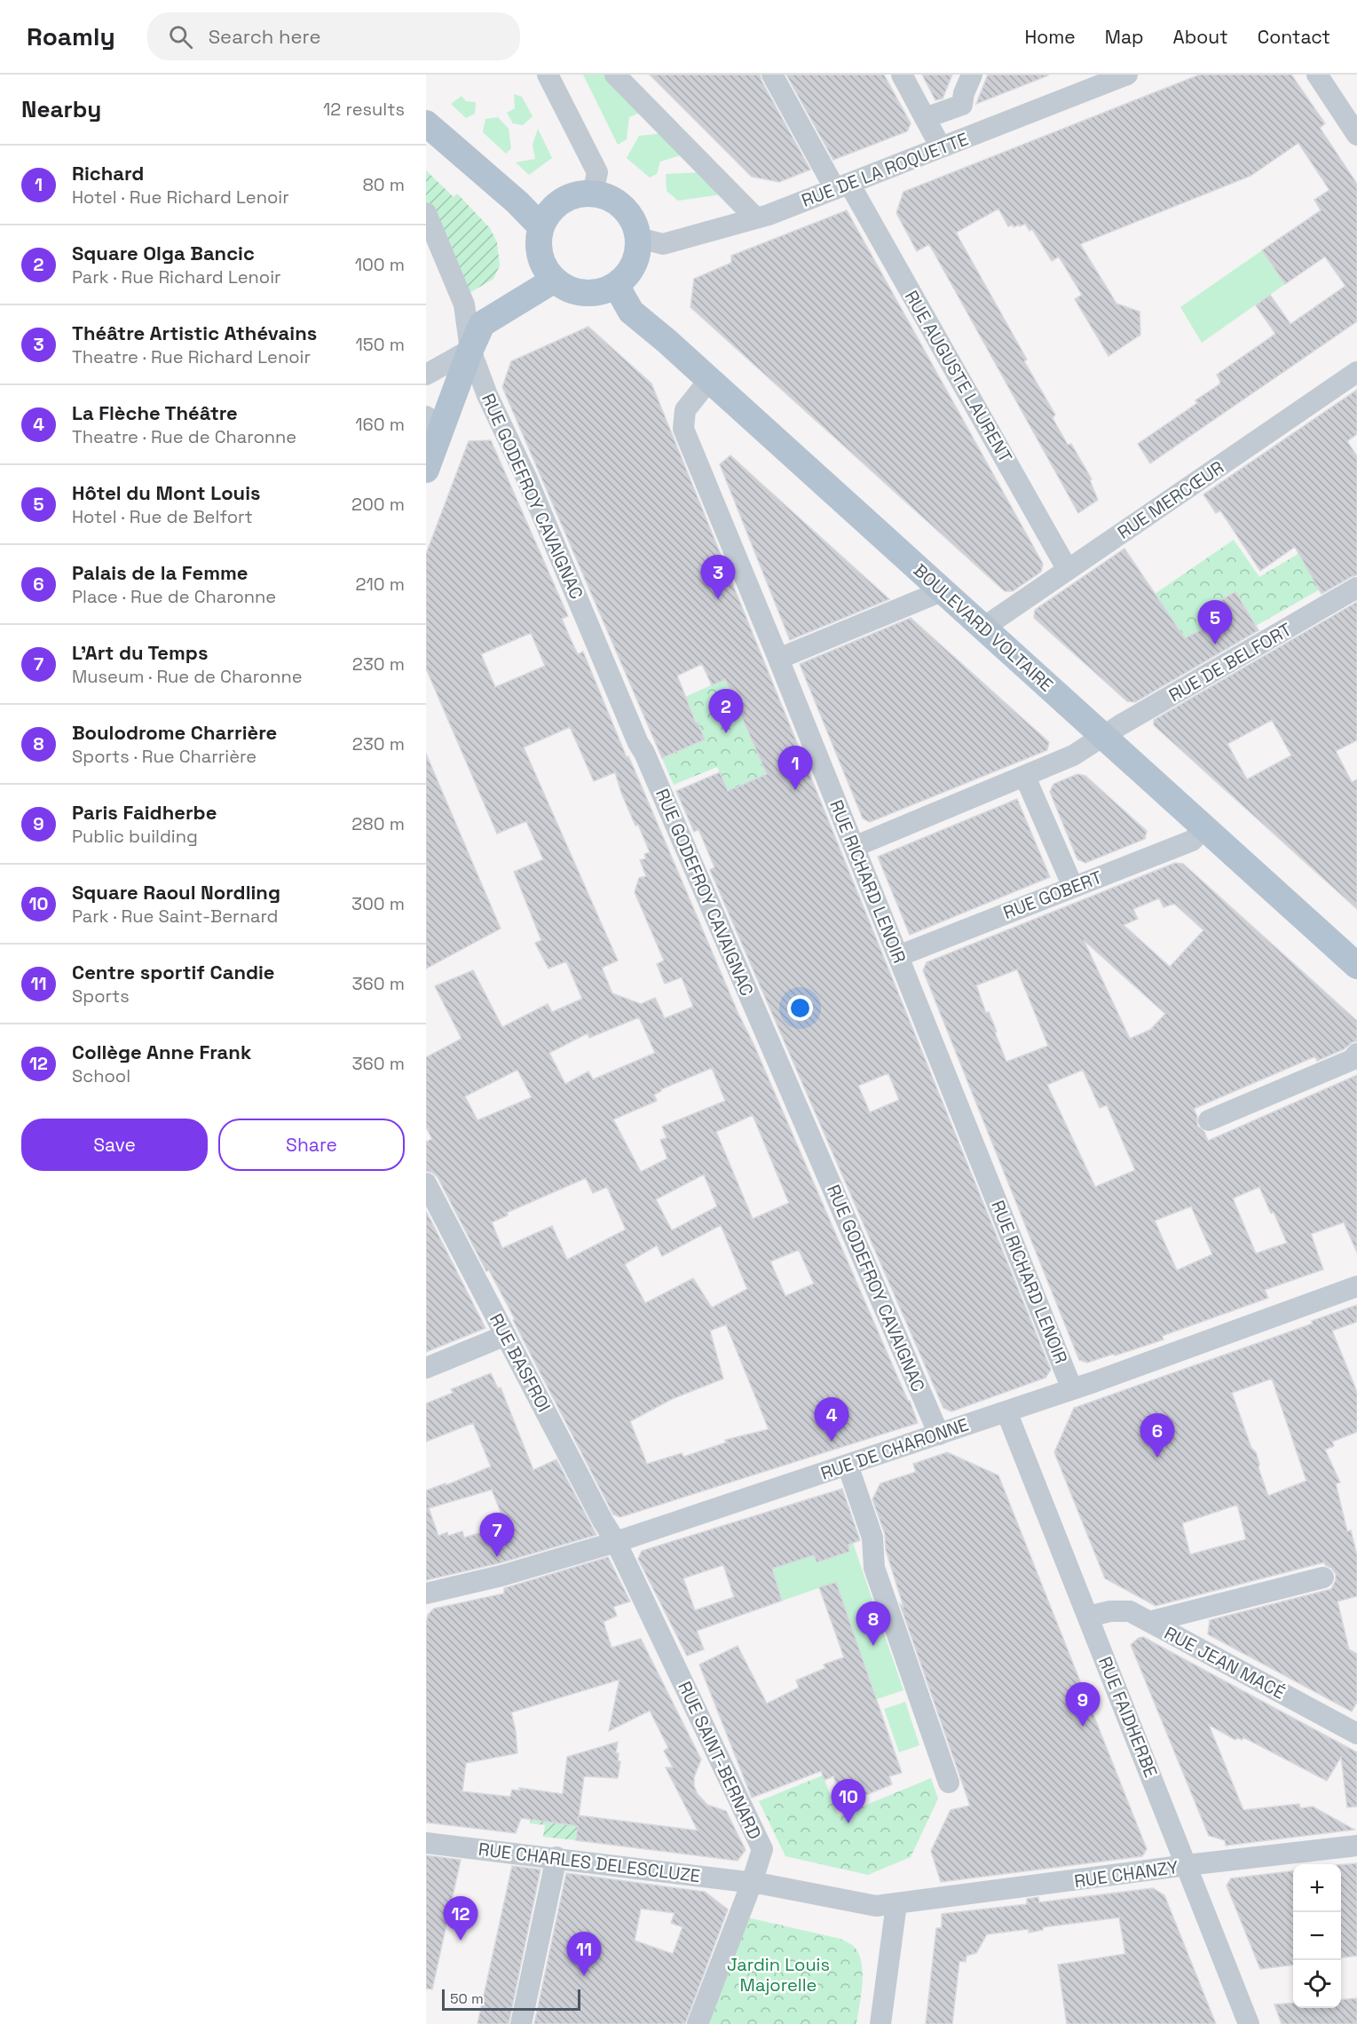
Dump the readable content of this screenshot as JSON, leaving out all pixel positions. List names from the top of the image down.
{
  "streets": {
    "main road": ["BOULEVARD VOLTAIRE"],
    "street": [
      "RUE DE LA ROQUETTE",
      "RUE AUGUSTE LAURENT",
      "RUE GODEFROY CAVAIGNAC",
      "RUE MERCŒUR",
      "RUE DE BELFORT",
      "RUE RICHARD LENOIR",
      "RUE GOBERT",
      "RUE BASFROI",
      "RUE DE CHARONNE",
      "RUE JEAN MACÉ",
      "RUE FAIDHERBE",
      "RUE SAINT-BERNARD",
      "RUE CHARLES DELESCLUZE",
      "RUE CHANZY"
    ]
  },
  "crossings": [
    ["RUE DE LA ROQUETTE", "RUE AUGUSTE LAURENT"],
    ["RUE DE LA ROQUETTE", "BOULEVARD VOLTAIRE"],
    ["RUE AUGUSTE LAURENT", "RUE MERCŒUR"],
    ["RUE GODEFROY CAVAIGNAC", "RUE DE CHARONNE"],
    ["RUE MERCŒUR", "BOULEVARD VOLTAIRE"],
    ["BOULEVARD VOLTAIRE", "RUE DE BELFORT"],
    ["BOULEVARD VOLTAIRE", "RUE RICHARD LENOIR"],
    ["BOULEVARD VOLTAIRE", "RUE GOBERT"],
    ["RUE DE BELFORT", "RUE RICHARD LENOIR"],
    ["RUE RICHARD LENOIR", "RUE GOBERT"],
    ["RUE RICHARD LENOIR", "RUE DE CHARONNE"],
    ["RUE BASFROI", "RUE DE CHARONNE"],
    ["RUE BASFROI", "RUE SAINT-BERNARD"],
    ["RUE DE CHARONNE", "RUE FAIDHERBE"],
    ["RUE DE CHARONNE", "RUE SAINT-BERNARD"],
    ["RUE JEAN MACÉ", "RUE FAIDHERBE"],
    ["RUE FAIDHERBE", "RUE CHANZY"],
    ["RUE SAINT-BERNARD", "RUE CHARLES DELESCLUZE"]
  ],
  "parks": ["Jardin Louis Majorelle"],
  "scale_bar": "50 m",
  "page": {
    "header": "Roamly",
    "search": "Search here",
    "nav": [
      "Home",
      "Map",
      "About",
      "Contact"
    ],
    "heading": ["Nearby", "12 results"],
    "list": [
      {
        "mark": "1",
        "name": "Richard",
        "note": "Hotel · Rue Richard Lenoir",
        "value": "80 m"
      },
      {
        "mark": "2",
        "name": "Square Olga Bancic",
        "note": "Park · Rue Richard Lenoir",
        "value": "100 m"
      },
      {
        "mark": "3",
        "name": "Théâtre Artistic Athévains",
        "note": "Theatre · Rue Richard Lenoir",
        "value": "150 m"
      },
      {
        "mark": "4",
        "name": "La Flèche Théâtre",
        "note": "Theatre · Rue de Charonne",
        "value": "160 m"
      },
      {
        "mark": "5",
        "name": "Hôtel du Mont Louis",
        "note": "Hotel · Rue de Belfort",
        "value": "200 m"
      },
      {
        "mark": "6",
        "name": "Palais de la Femme",
        "note": "Place · Rue de Charonne",
        "value": "210 m"
      },
      {
        "mark": "7",
        "name": "L’Art du Temps",
        "note": "Museum · Rue de Charonne",
        "value": "230 m"
      },
      {
        "mark": "8",
        "name": "Boulodrome Charrière",
        "note": "Sports · Rue Charrière",
        "value": "230 m"
      },
      {
        "mark": "9",
        "name": "Paris Faidherbe",
        "note": "Public building",
        "value": "280 m"
      },
      {
        "mark": "10",
        "name": "Square Raoul Nordling",
        "note": "Park · Rue Saint-Bernard",
        "value": "300 m"
      },
      {
        "mark": "11",
        "name": "Centre sportif Candie",
        "note": "Sports",
        "value": "360 m"
      },
      {
        "mark": "12",
        "name": "Collège Anne Frank",
        "note": "School",
        "value": "360 m"
      }
    ],
    "pins": [
      "3",
      "5",
      "2",
      "1",
      "4",
      "6",
      "7",
      "8",
      "9",
      "10",
      "12",
      "11"
    ],
    "buttons": ["Save", "Share"],
    "map_buttons": ["+", "−"],
    "scale": "50 m"
  }
}
